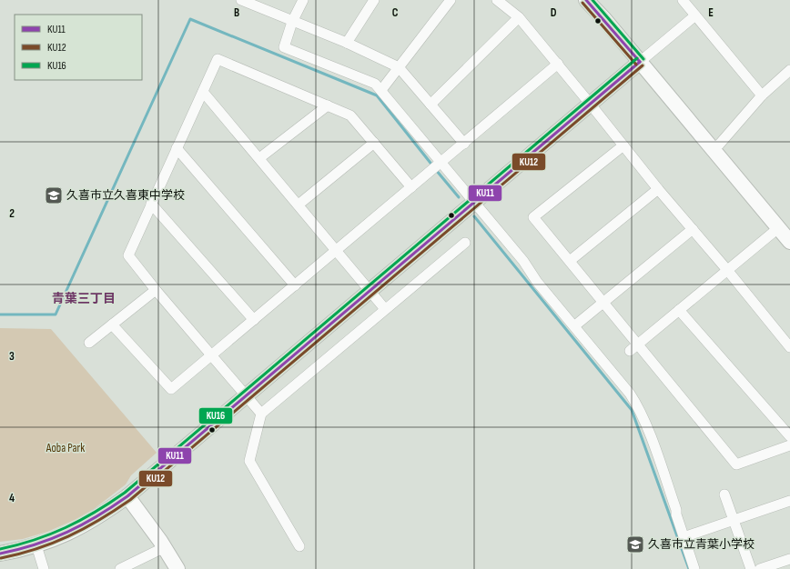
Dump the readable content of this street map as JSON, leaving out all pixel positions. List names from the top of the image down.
{
  "districts": ["青葉三丁目"],
  "parks": ["Aoba Park"],
  "places": {
    "school or university": ["久喜市立久喜東中学校", "久喜市立青葉小学校"]
  },
  "lines": ["transit line KU11", "transit line KU16", "transit line KU12"],
  "legend": ["KU11", "KU12", "KU16"],
  "grid": {
    "columns": [
      "B",
      "C",
      "D",
      "E"
    ],
    "rows": ["2", "3", "4"]
  }
}
